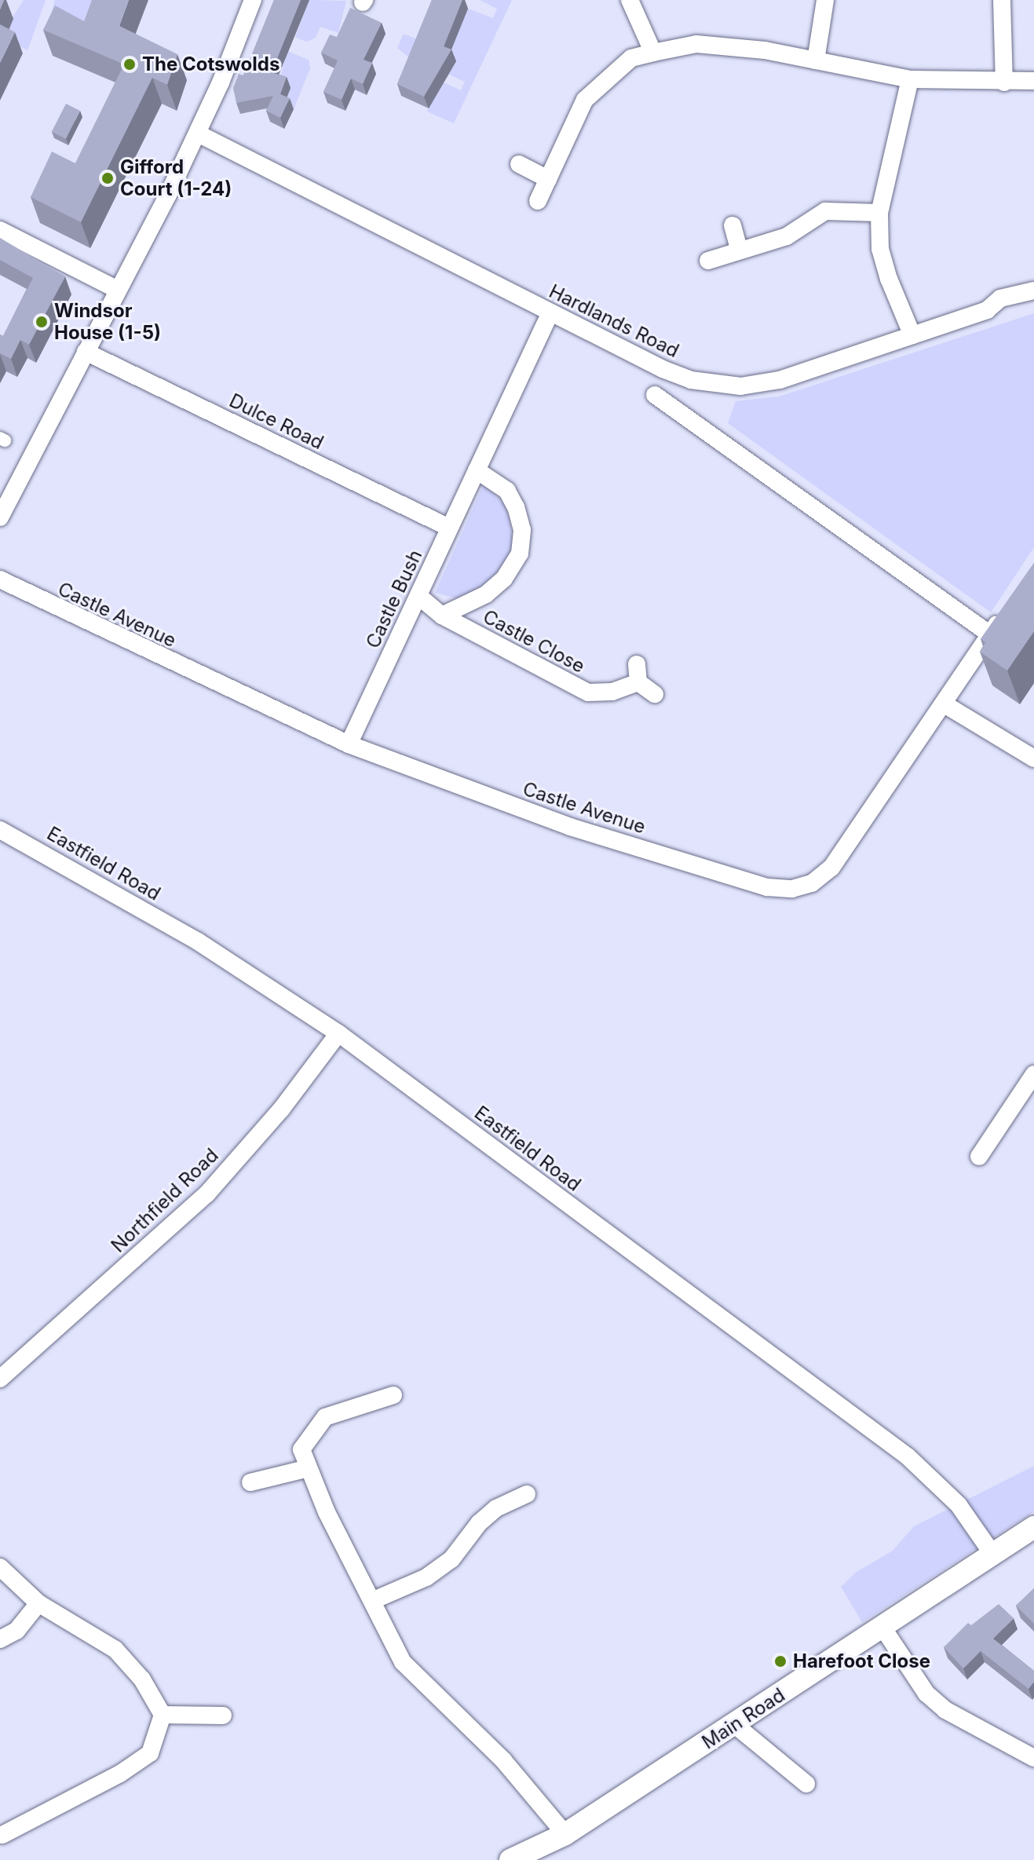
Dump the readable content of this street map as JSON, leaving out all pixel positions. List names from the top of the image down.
{
  "streets": {
    "street": [
      "Hardlands Road",
      "Dulce Road",
      "Castle Bush",
      "Castle Avenue",
      "Castle Close",
      "Eastfield Road",
      "Northfield Road",
      "Main Road"
    ]
  },
  "crossings": [
    ["Hardlands Road", "Castle Bush"],
    ["Dulce Road", "Castle Bush"],
    ["Castle Bush", "Castle Avenue"],
    ["Castle Bush", "Castle Close"],
    ["Eastfield Road", "Northfield Road"],
    ["Eastfield Road", "Main Road"]
  ],
  "places": [
    "The Cotswolds",
    "Gifford Court (1-24)",
    "Windsor House (1-5)",
    "Harefoot Close"
  ]
}
